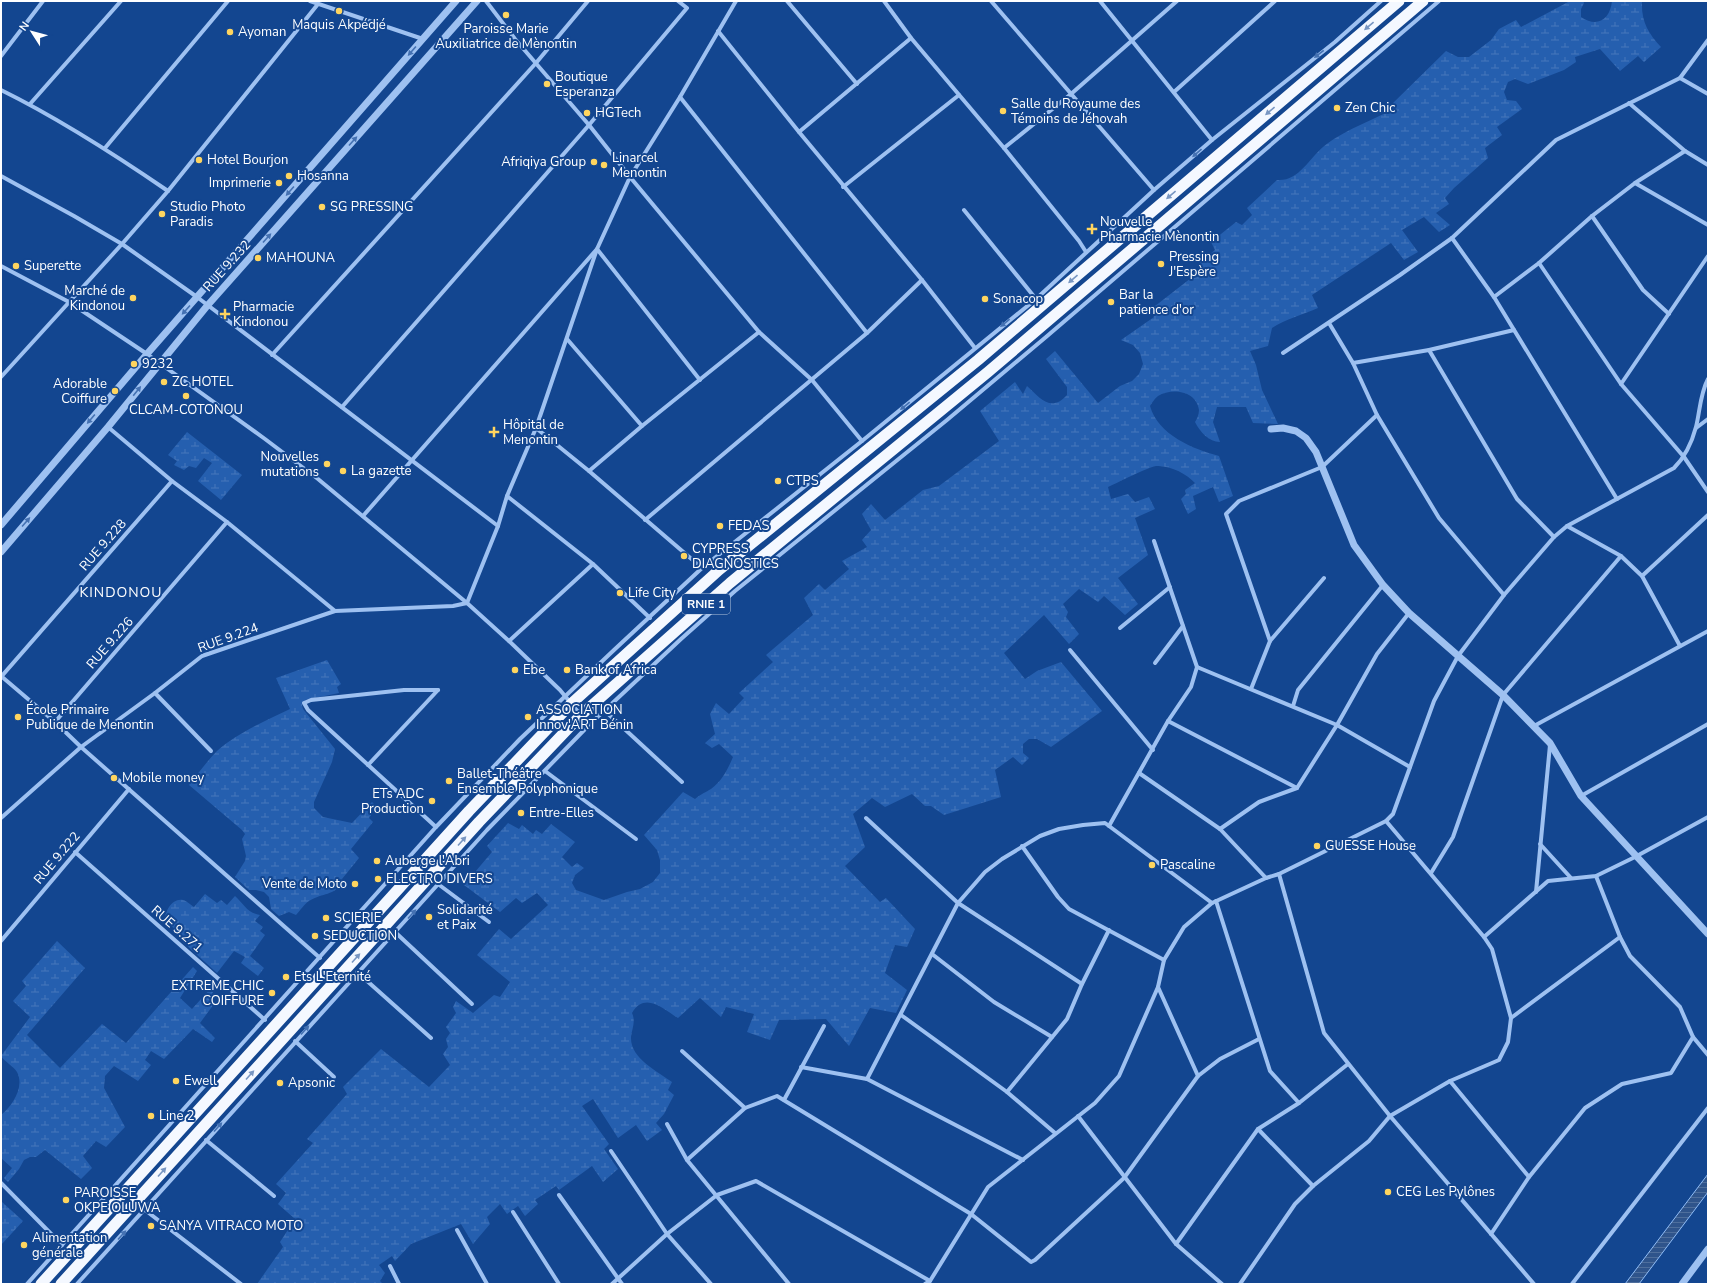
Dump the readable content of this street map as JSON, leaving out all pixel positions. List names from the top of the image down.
{
  "streets": {
    "highway": ["RNIE 1"],
    "street": [
      "RUE 9.232",
      "RUE 9.228",
      "RUE 9.224",
      "RUE 9.226",
      "RUE 9.222",
      "RUE 9.271"
    ]
  },
  "crossings": [
    ["RUE 9.222", "RUE 9.271"]
  ],
  "districts": ["KINDONOU"],
  "places": {
    "other": [
      "Maquis Akpédjé",
      "Paroisse Marie Auxiliatrice de Mènontin",
      "Ayoman",
      "Boutique Esperanza",
      "Zen Chic",
      "Salle du Royaume des Témoins de Jéhovah",
      "HGTech",
      "Hotel Bourjon",
      "Afriqiya Group",
      "Linarcel Menontin",
      "Hosanna",
      "Imprimerie",
      "SG PRESSING",
      "Studio Photo Paradis",
      "MAHOUNA",
      "Pressing J'Espère",
      "Superette",
      "Marché de Kindonou",
      "Sonacop",
      "Bar la patience d'or",
      "9232",
      "ZC HOTEL",
      "Adorable Coiffure",
      "CLCAM-COTONOU",
      "Nouvelles mutations",
      "La gazette",
      "CTPS",
      "FEDAS",
      "CYPRESS DIAGNOSTICS",
      "Life City",
      "Ebe",
      "Bank of Africa",
      "École Primaire Publique de Menontin",
      "ASSOCIATION Innov'ART Bénin",
      "Mobile money",
      "Ballet-Théâtre Ensemble Polyphonique",
      "ETs ADC Production",
      "Entre-Elles",
      "GUESSE House",
      "Auberge l'Abri",
      "Pascaline",
      "ELECTRO DIVERS",
      "Vente de Moto",
      "Solidarité et Paix",
      "SCIERIE",
      "SEDUCTION",
      "Ets L'Eternité",
      "EXTREME CHIC COIFFURE",
      "Ewell",
      "Apsonic",
      "Line 2",
      "CEG Les Pylônes",
      "PAROISSE OKPE OLUWA",
      "SANYA VITRACO MOTO",
      "Alimentation générale"
    ],
    "health": ["Nouvelle Pharmacie Mènontin", "Pharmacie Kindonou", "Hôpital de Menontin"]
  },
  "north": "top left"
}
